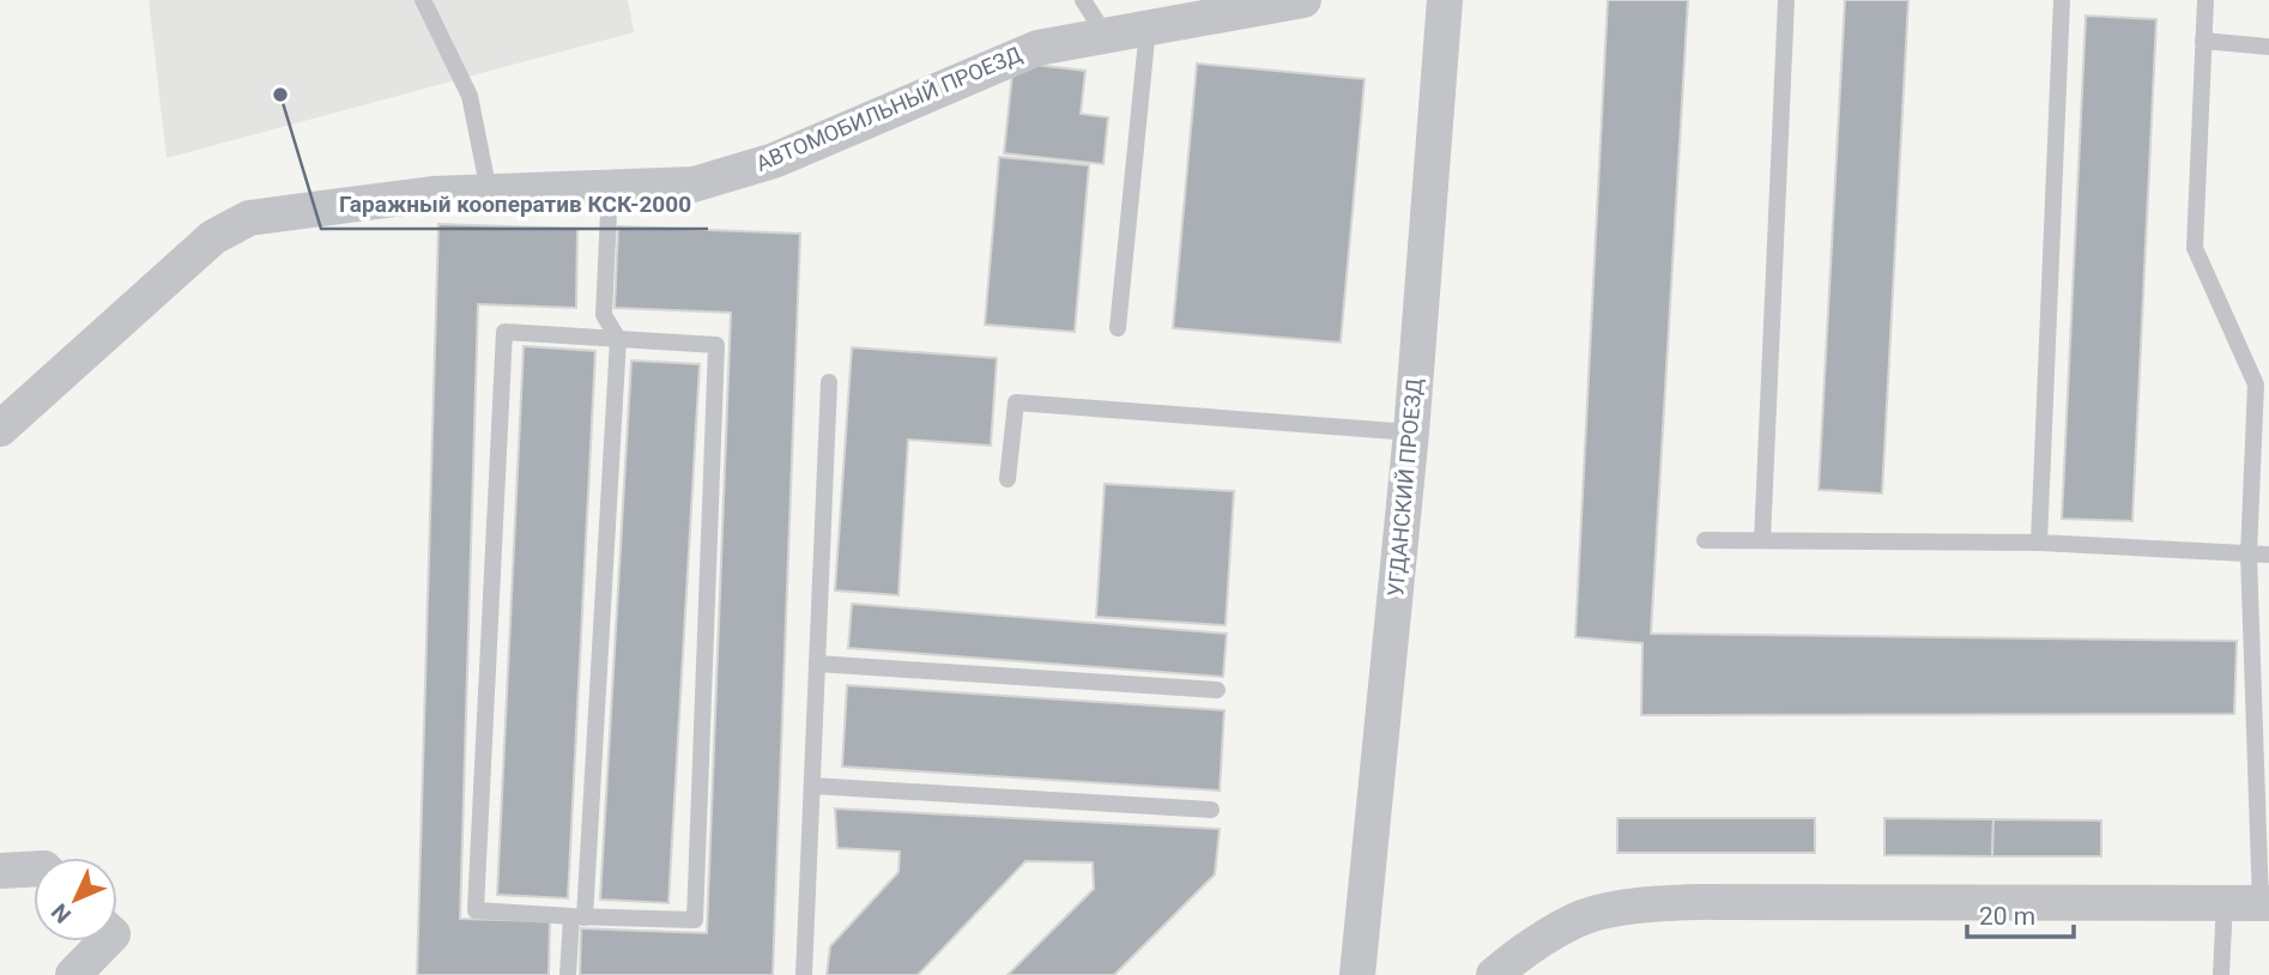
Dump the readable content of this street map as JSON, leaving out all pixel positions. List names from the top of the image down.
{
  "streets": {
    "street": ["АВТОМОБИЛЬНЫЙ ПРОЕЗД", "УГДАНСКИЙ ПРОЕЗД"]
  },
  "places": ["Гаражный кооператив КСК-2000"],
  "scale_bar": "20 m",
  "north": "bottom left"
}
